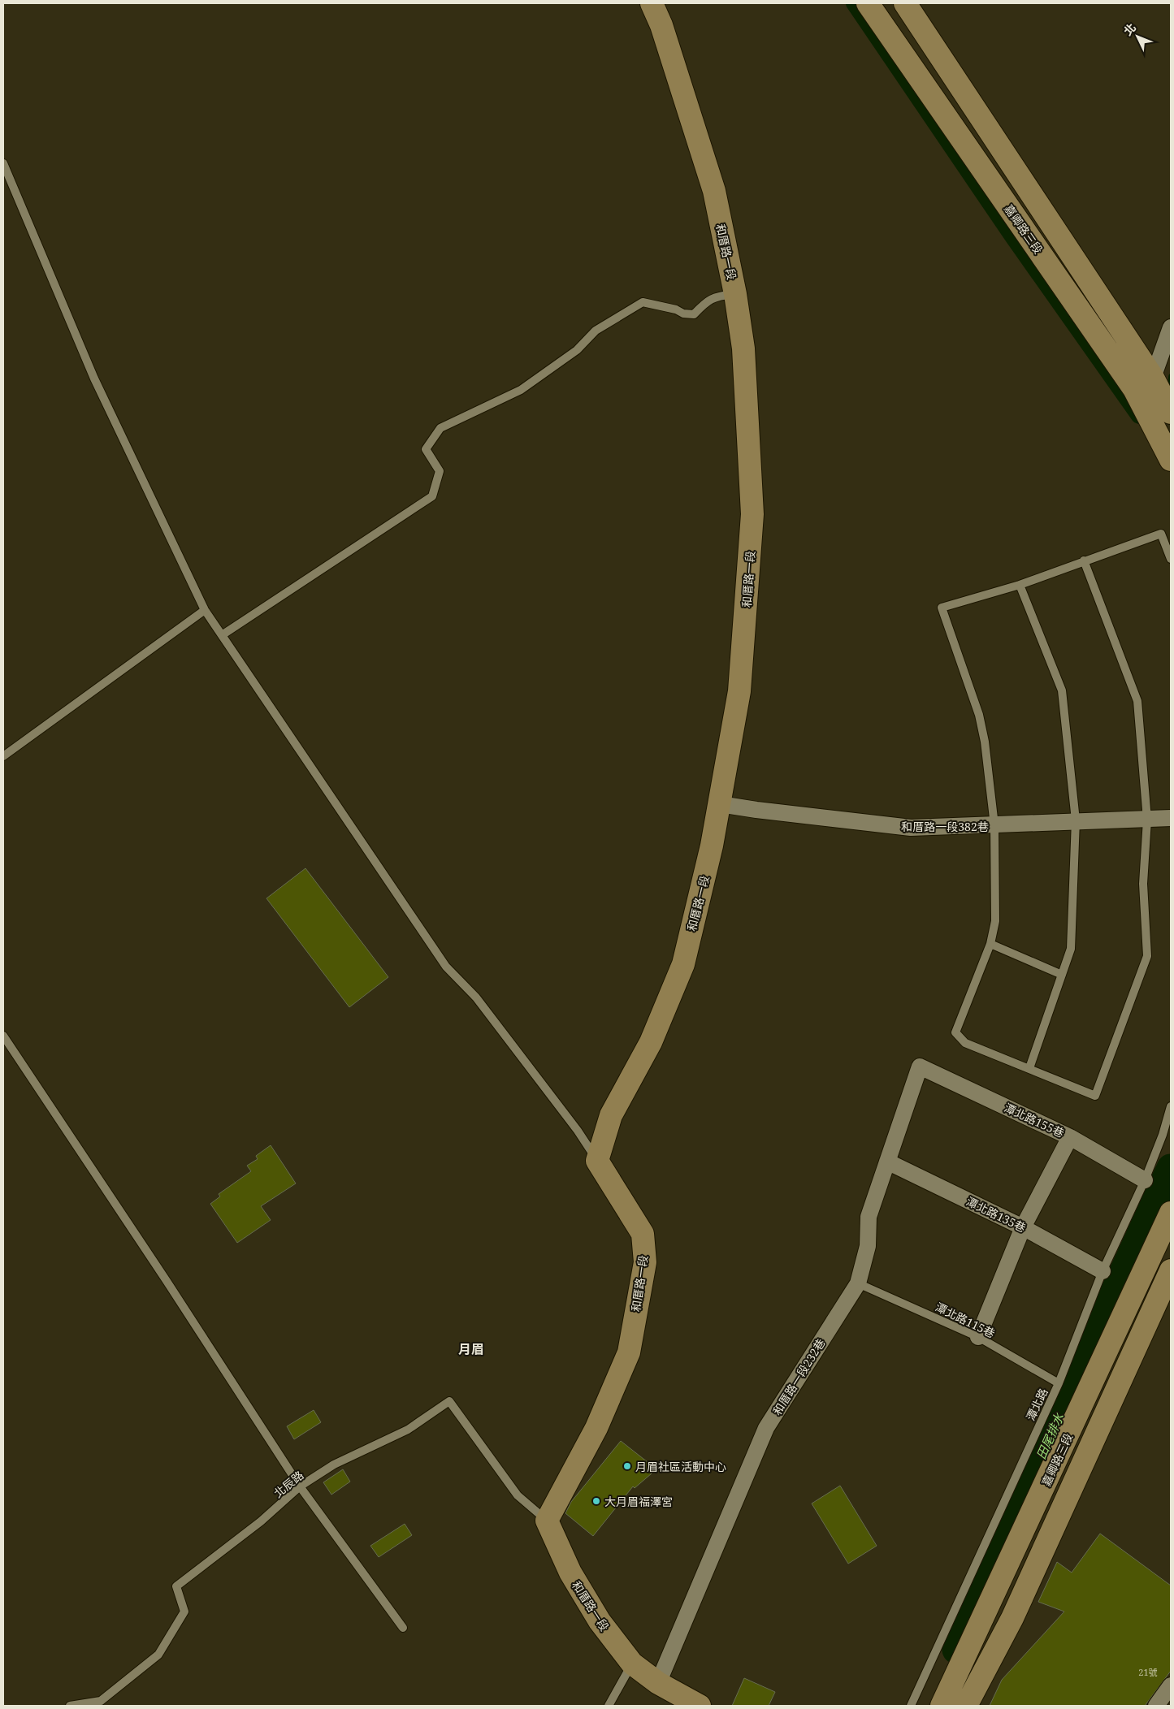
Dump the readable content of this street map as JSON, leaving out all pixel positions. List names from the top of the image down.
{
  "streets": {
    "street": [
      "嘉卿路三段",
      "和厝路一段",
      "和厝路一段382巷",
      "潭北路155巷",
      "潭北路135巷",
      "和厝路一段232巷"
    ],
    "lane": ["潭北路115巷", "潭北路", "北辰路"]
  },
  "crossings": [
    ["和厝路一段", "和厝路一段382巷"],
    ["和厝路一段", "和厝路一段232巷"],
    ["和厝路一段", "北辰路"],
    ["潭北路155巷", "和厝路一段232巷"],
    ["潭北路155巷", "潭北路"],
    ["潭北路135巷", "和厝路一段232巷"],
    ["潭北路135巷", "潭北路"],
    ["潭北路115巷", "和厝路一段232巷"],
    ["潭北路115巷", "潭北路"]
  ],
  "districts": ["月眉"],
  "water": ["田尾排水"],
  "places": ["月眉社區活動中心", "大月眉福澤宮"],
  "house_numbers": ["21號"],
  "north": "top left"
}
